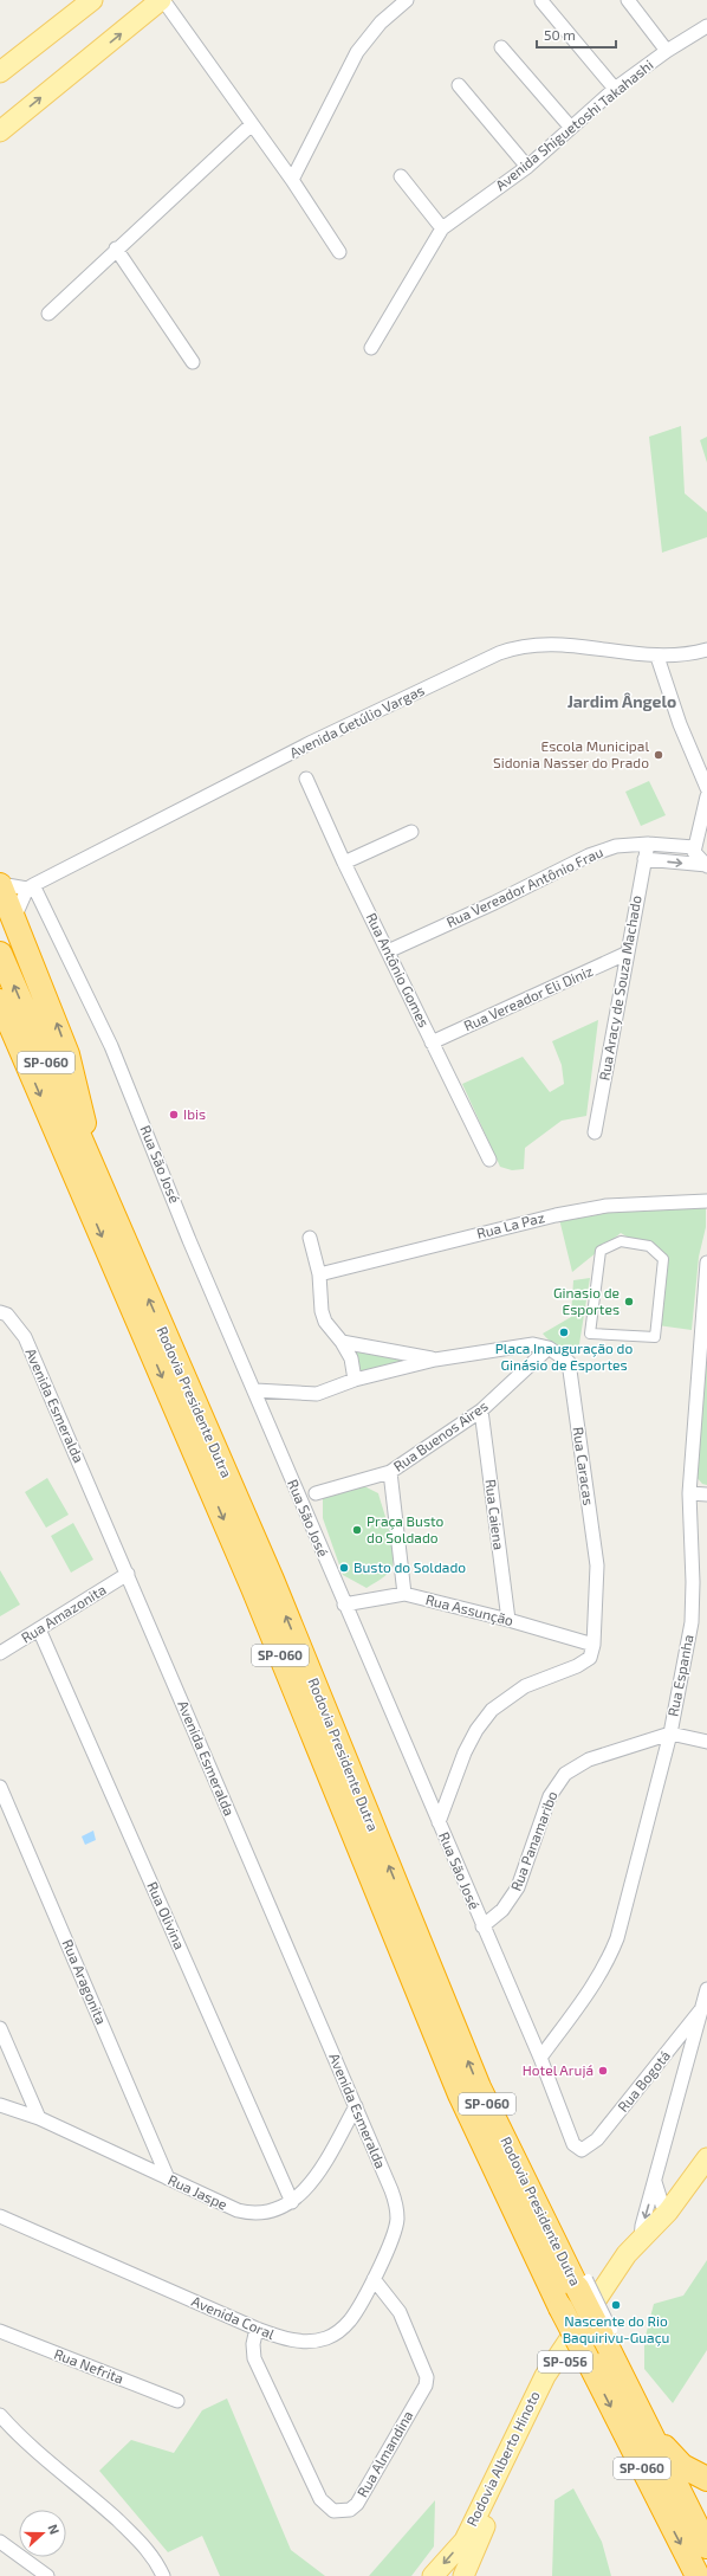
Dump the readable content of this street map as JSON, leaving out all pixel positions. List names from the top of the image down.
{
  "streets": {
    "highway": ["SP-060", "Rodovia Presidente Dutra"],
    "main road": ["SP-056", "Rodovia Alberto Hinoto"],
    "street": [
      "Avenida Shiguetoshi Takahashi",
      "Avenida Getúlio Vargas",
      "Rua Vereador Antônio Frau",
      "Rua Antônio Gomes",
      "Rua Aracy de Souza Machado",
      "Rua Vereador Eli Diniz",
      "Rua São José",
      "Rua La Paz",
      "Avenida Esmeralda",
      "Rua Buenos Aires",
      "Rua Caracas",
      "Rua Caiena",
      "Rua Assunção",
      "Rua Amazonita",
      "Rua Espanha",
      "Rua Panamaribo",
      "Rua Olivina",
      "Rua Aragonita",
      "Rua Bogotá",
      "Rua Jaspe",
      "Avenida Coral",
      "Rua Nefrita",
      "Rua Almandina"
    ]
  },
  "crossings": [
    ["Avenida Getúlio Vargas", "Rua São José"],
    ["Rua Vereador Antônio Frau", "Rua Antônio Gomes"],
    ["Rua Vereador Antônio Frau", "Rua Aracy de Souza Machado"],
    ["Rua Antônio Gomes", "Rua Vereador Eli Diniz"],
    ["Rua Aracy de Souza Machado", "Rua Vereador Eli Diniz"],
    ["Rua São José", "Rua Caracas"],
    ["Rua São José", "Rua Assunção"],
    ["Rua São José", "Rua Espanha"],
    ["Rua São José", "Rua Panamaribo"],
    ["Rua São José", "Rua Bogotá"],
    ["Avenida Esmeralda", "Rua Amazonita"],
    ["Avenida Esmeralda", "Avenida Coral"],
    ["Rua Buenos Aires", "Rua Caracas"],
    ["Rua Buenos Aires", "Rua Caiena"],
    ["Rua Caracas", "Rua Assunção"],
    ["Rua Caiena", "Rua Assunção"],
    ["Rua Amazonita", "Rua Olivina"],
    ["Rua Espanha", "Rua Panamaribo"],
    ["Rua Olivina", "Rua Jaspe"],
    ["Rua Aragonita", "Rua Jaspe"],
    ["Avenida Coral", "Rua Almandina"]
  ],
  "districts": ["Jardim Ângelo"],
  "places": [
    "Escola Municipal Sidonia Nasser do Prado",
    "Ibis",
    "Ginasio de Esportes",
    "Placa Inauguração do Ginásio de Esportes",
    "Praça Busto do Soldado",
    "Busto do Soldado",
    "Hotel Arujá",
    "Nascente do Rio Baquirivu-Guaçu"
  ],
  "scale_bar": "50 m",
  "north": "right"
}
